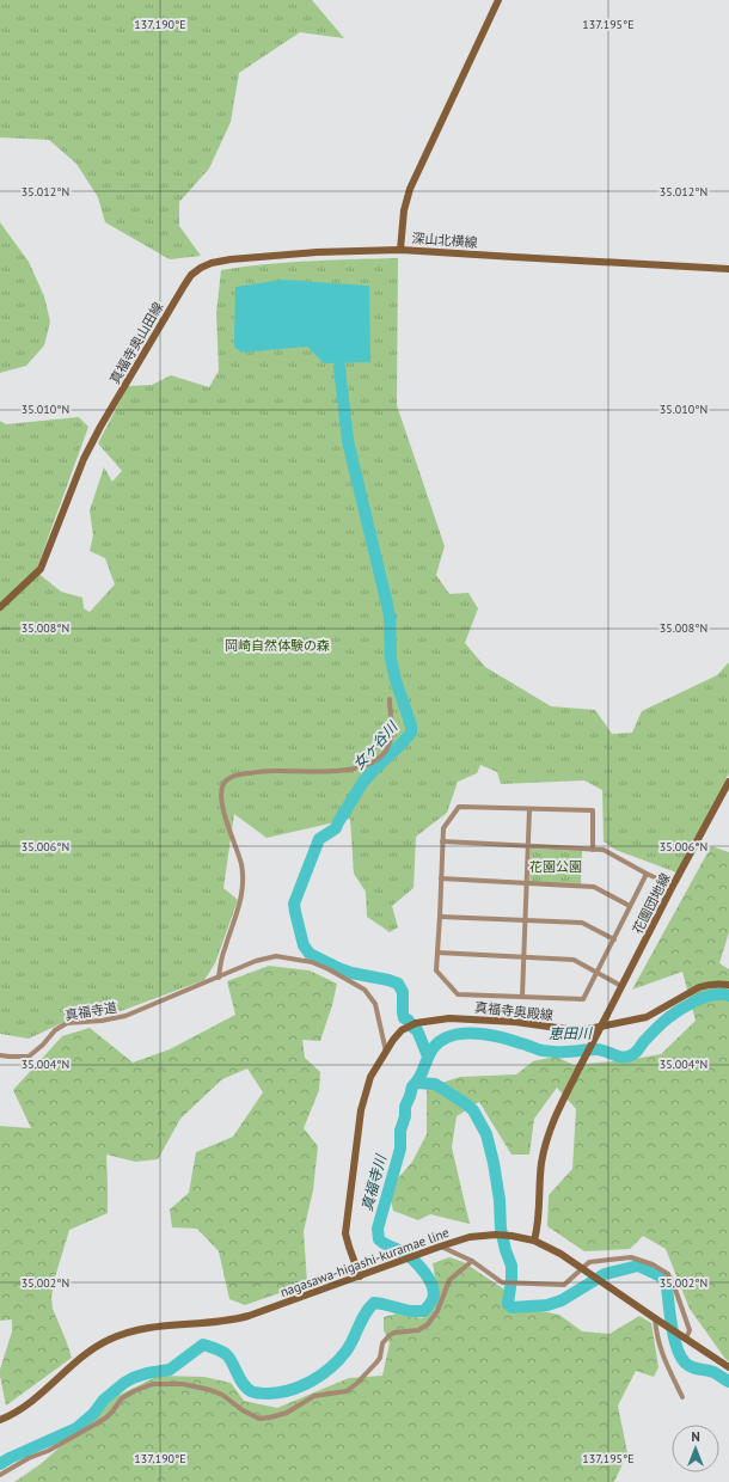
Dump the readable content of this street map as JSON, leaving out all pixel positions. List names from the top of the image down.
{
  "streets": {
    "street": [
      "深山北横線",
      "真福寺奥山田線",
      "花園団地線",
      "真福寺道",
      "真福寺奥殿線",
      "nagasawa-higashi-kuramae line"
    ]
  },
  "crossings": [
    ["深山北横線", "真福寺奥山田線"],
    ["花園団地線", "nagasawa-higashi-kuramae line"],
    ["真福寺道", "真福寺奥殿線"],
    ["真福寺奥殿線", "nagasawa-higashi-kuramae line"]
  ],
  "water": ["女ヶ谷川", "恵田川", "真福寺川"],
  "parks": ["岡崎自然体験の森", "花園公園"],
  "north": "top",
  "coordinates": [
    "137.190°E",
    "137.195°E",
    "35.012°N",
    "35.010°N",
    "35.008°N",
    "35.006°N",
    "35.004°N",
    "35.002°N"
  ]
}
